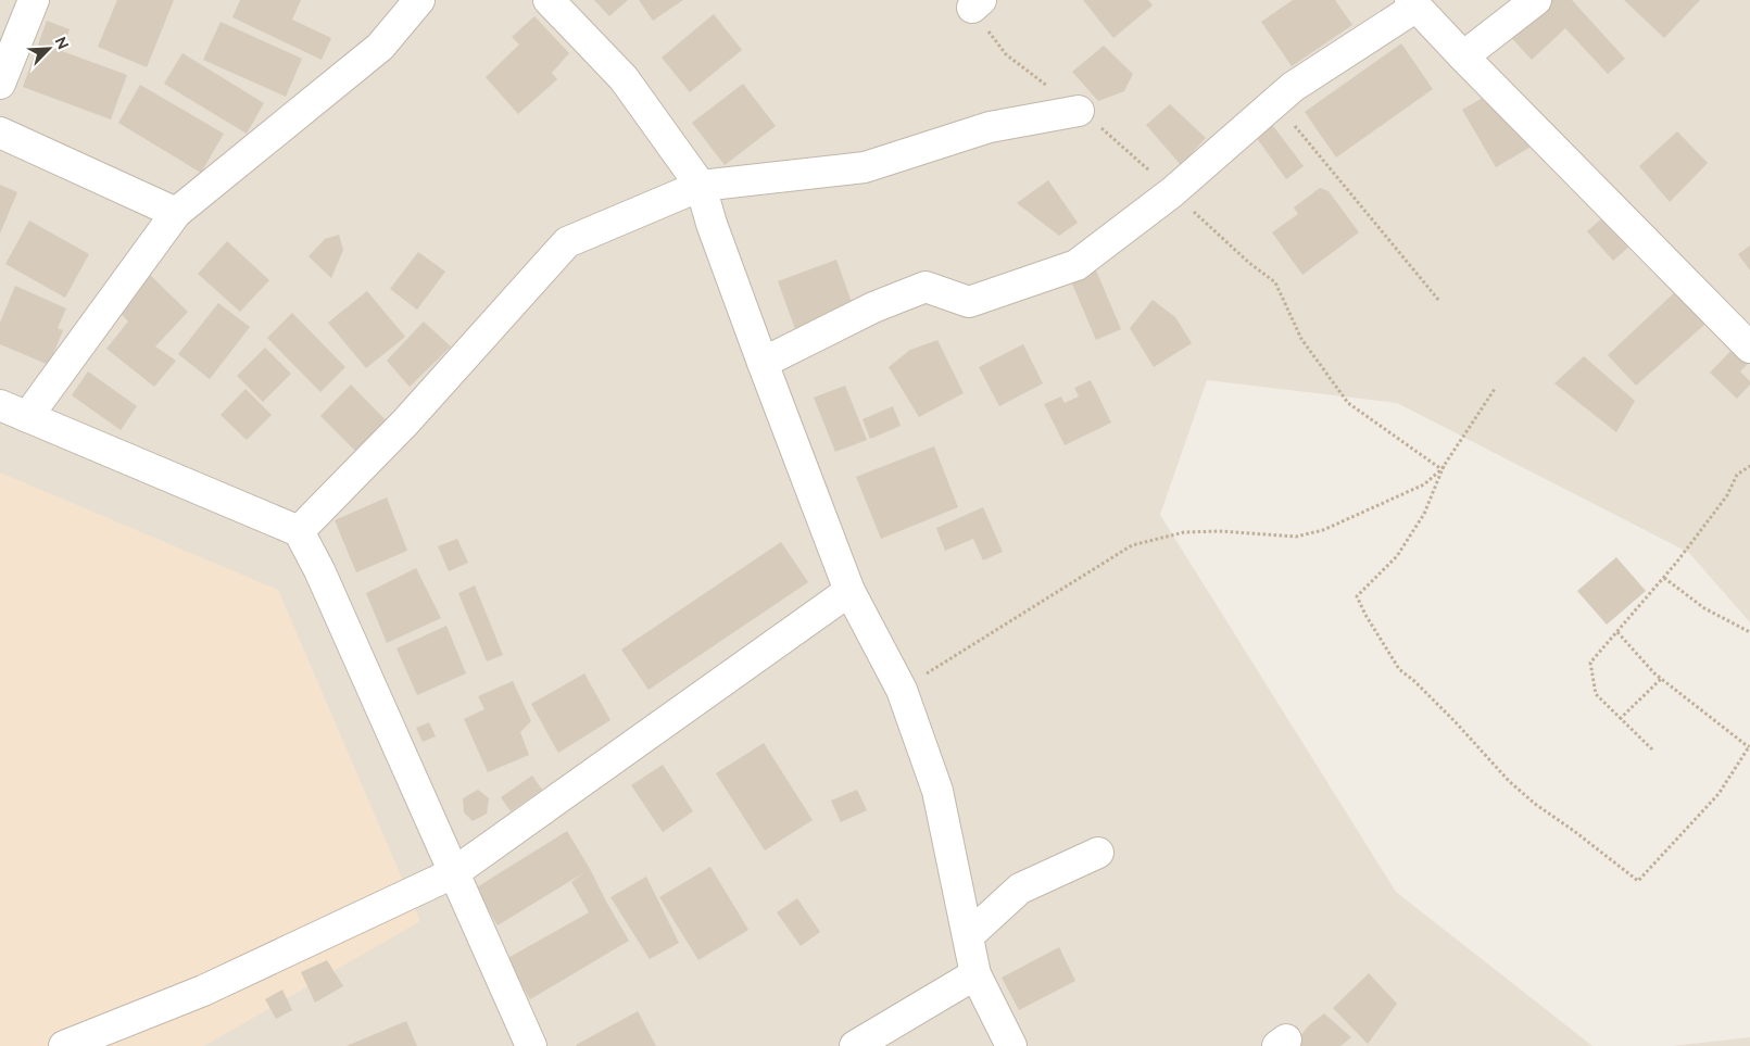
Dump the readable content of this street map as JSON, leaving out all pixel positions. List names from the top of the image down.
{
  "north": "top right"
}
